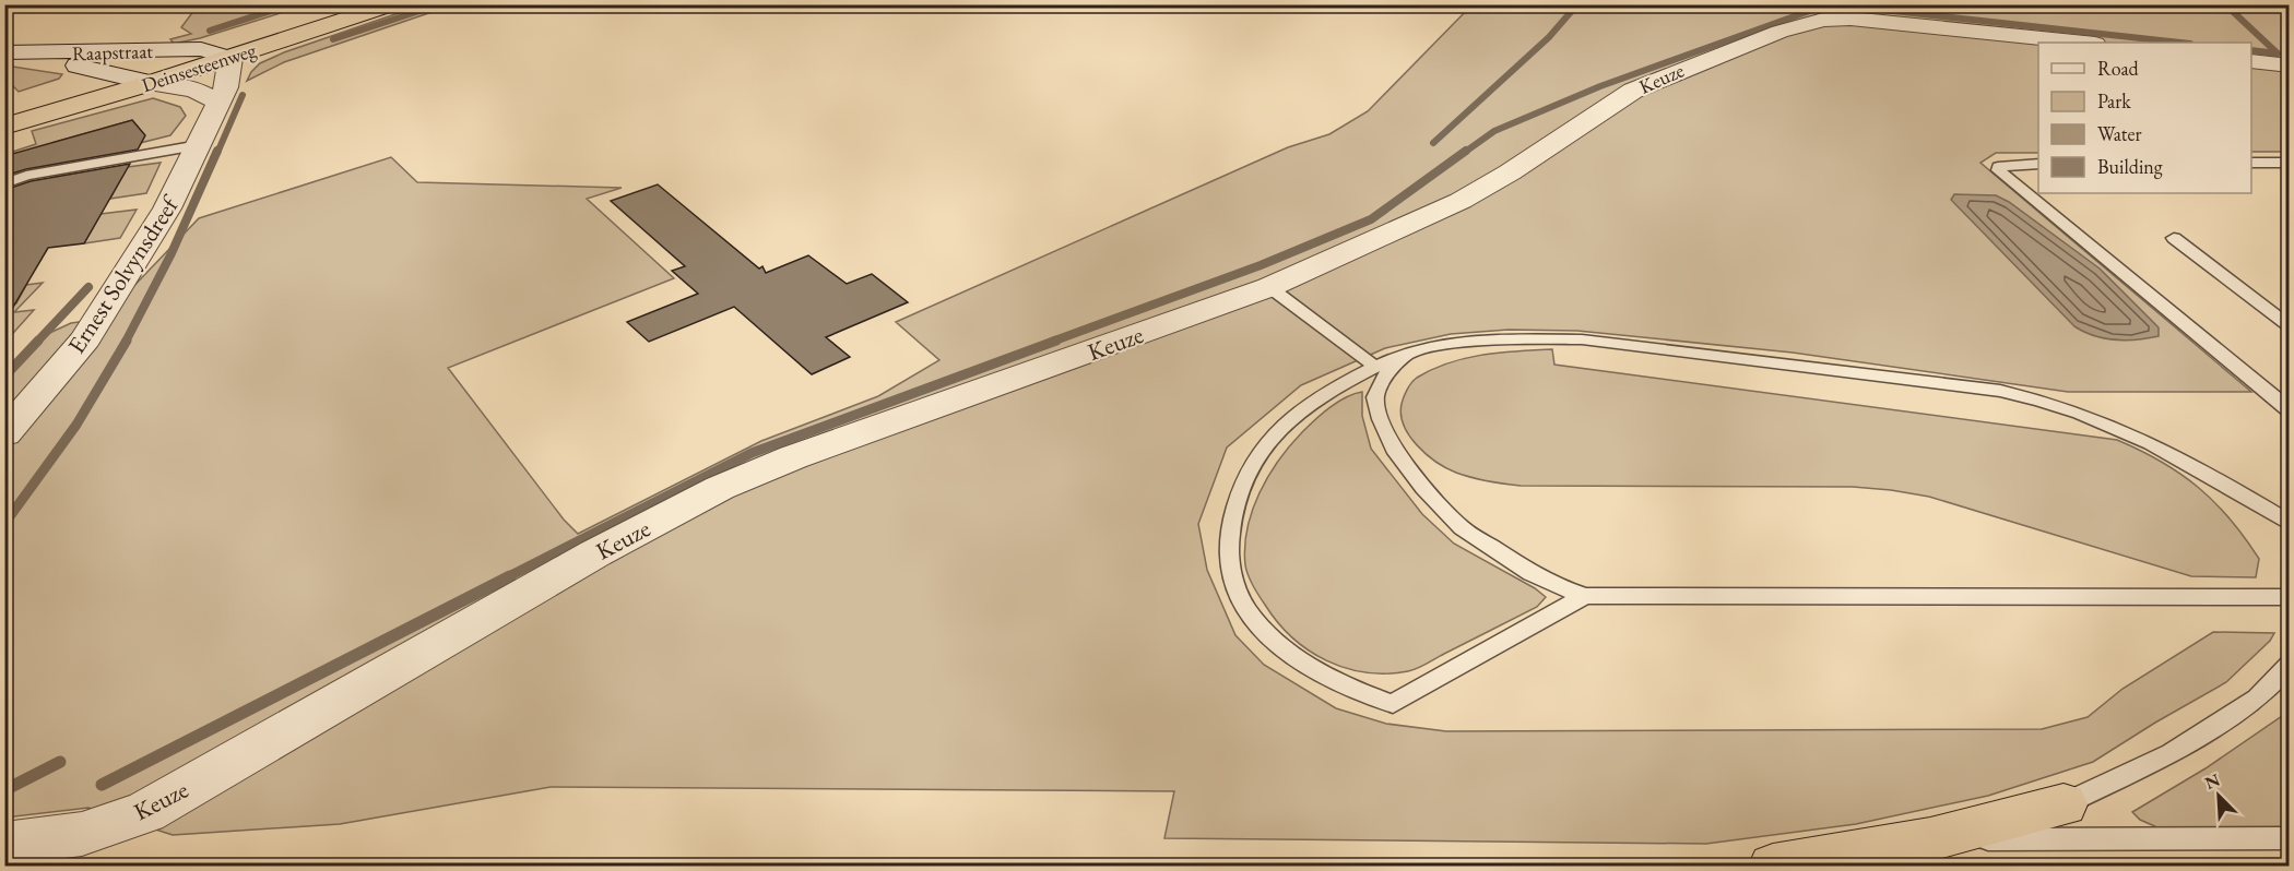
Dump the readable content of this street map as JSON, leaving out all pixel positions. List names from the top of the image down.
{
  "streets": {
    "highway": ["Deinsesteenweg"],
    "street": ["Raapstraat", "Keuze", "Ernest Solvynsdreef"]
  },
  "crossings": [
    ["Raapstraat", "Deinsesteenweg"],
    ["Raapstraat", "Ernest Solvynsdreef"],
    ["Deinsesteenweg", "Ernest Solvynsdreef"]
  ],
  "legend": [
    "Road",
    "Park",
    "Water",
    "Building"
  ],
  "north": "top left"
}
